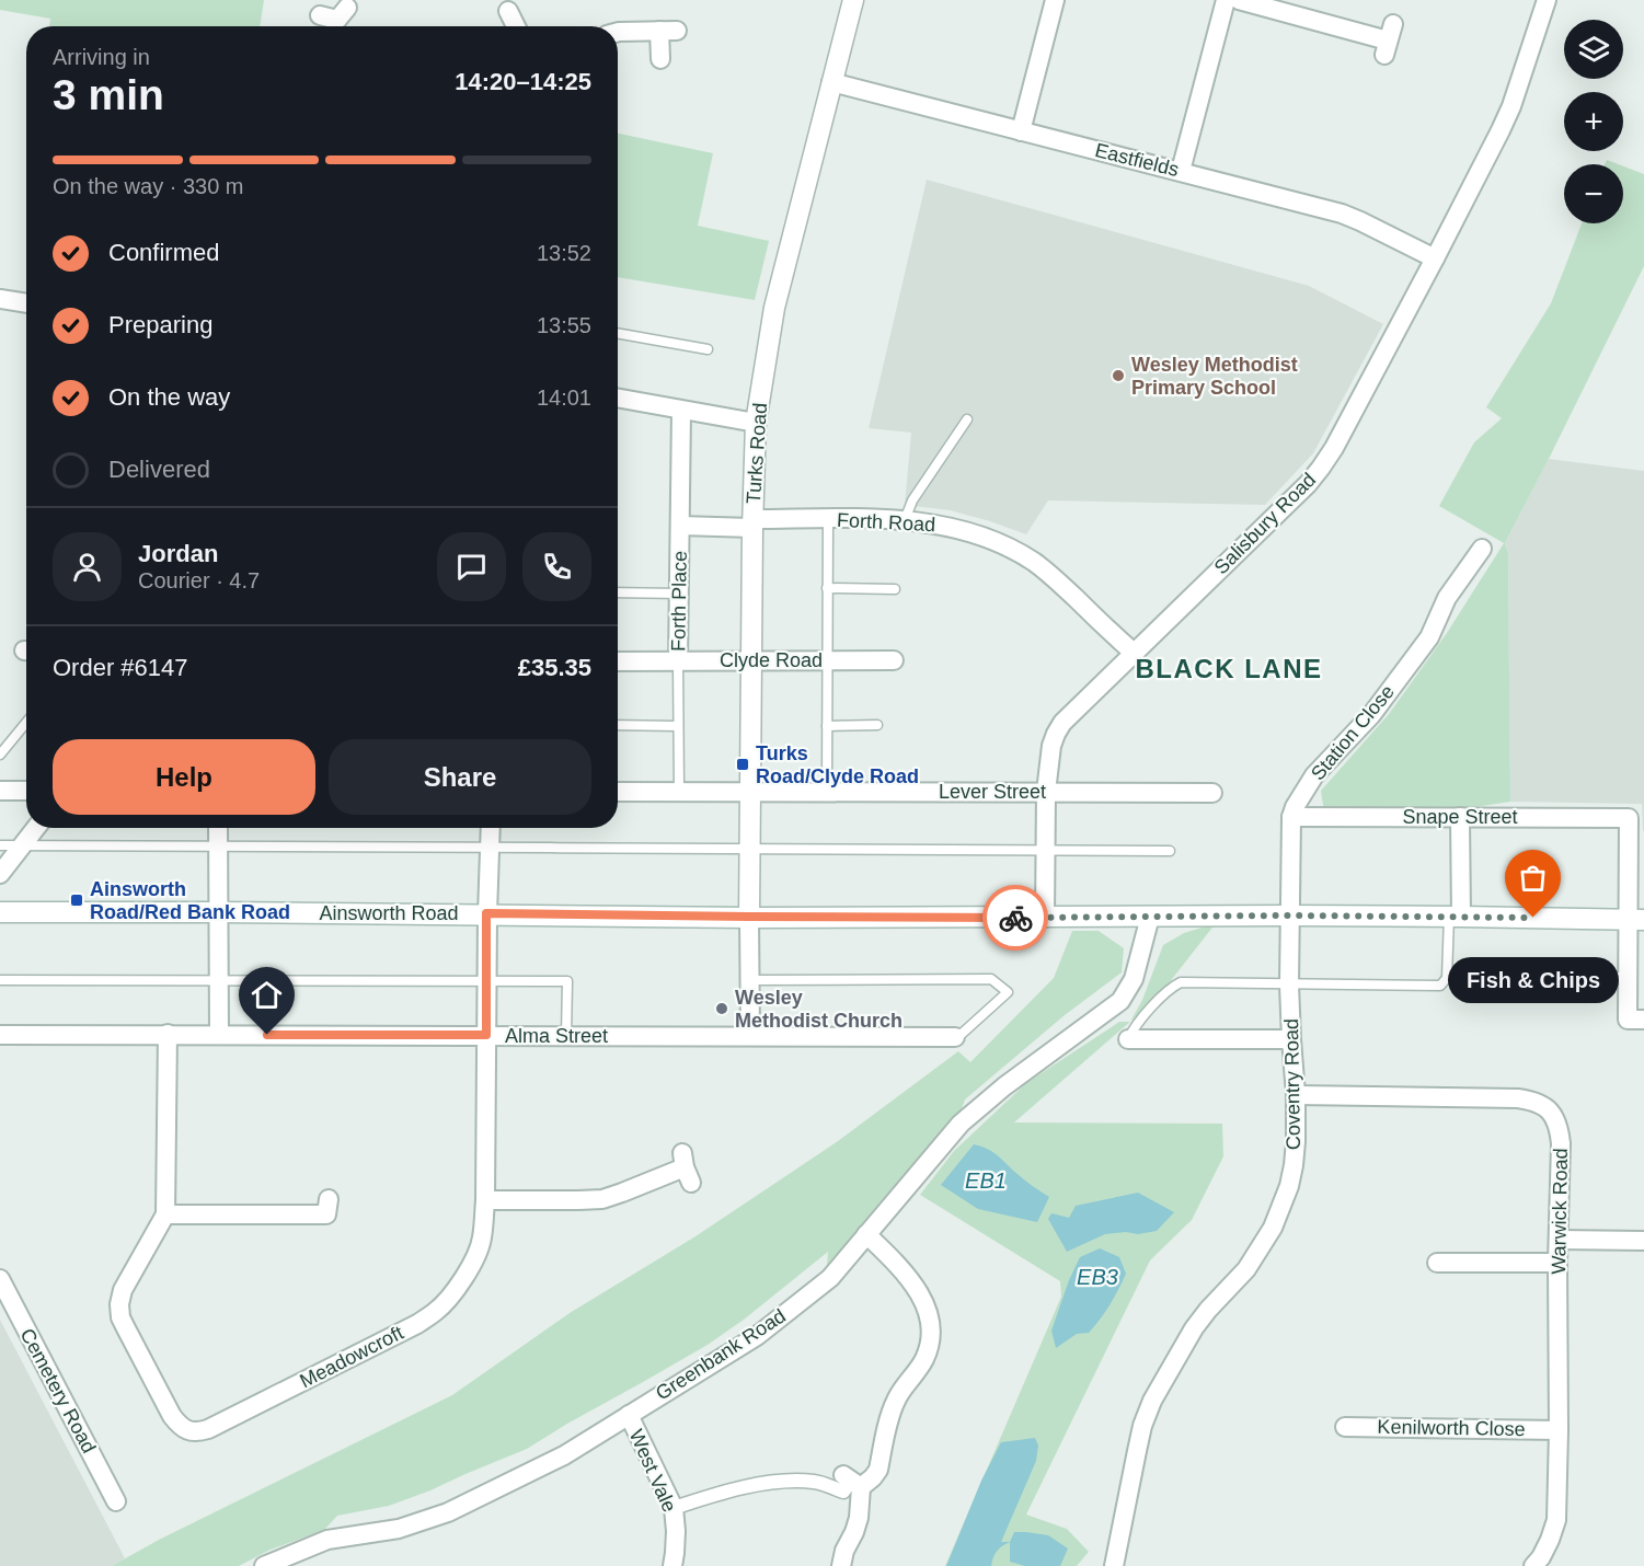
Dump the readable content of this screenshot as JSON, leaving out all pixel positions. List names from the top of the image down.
{
  "streets": {
    "main road": ["Turks Road", "Ainsworth Road"],
    "street": [
      "Eastfields",
      "Forth Road",
      "Salisbury Road",
      "Forth Place",
      "Clyde Road",
      "Station Close",
      "Lever Street",
      "Snape Street",
      "Alma Street",
      "Coventry Road",
      "Warwick Road",
      "Greenbank Road",
      "Meadowcroft",
      "Cemetery Road",
      "Kenilworth Close",
      "West Vale"
    ]
  },
  "crossings": [
    ["Eastfields", "Turks Road"],
    ["Eastfields", "Salisbury Road"],
    ["Turks Road", "Forth Road"],
    ["Turks Road", "Clyde Road"],
    ["Turks Road", "Lever Street"],
    ["Turks Road", "Ainsworth Road"],
    ["Forth Road", "Salisbury Road"],
    ["Forth Road", "Forth Place"],
    ["Salisbury Road", "Lever Street"],
    ["Salisbury Road", "Ainsworth Road"],
    ["Forth Place", "Clyde Road"],
    ["Forth Place", "Lever Street"],
    ["Station Close", "Snape Street"],
    ["Station Close", "Ainsworth Road"],
    ["Station Close", "Coventry Road"],
    ["Snape Street", "Ainsworth Road"],
    ["Ainsworth Road", "Coventry Road"],
    ["Ainsworth Road", "Greenbank Road"],
    ["Alma Street", "Meadowcroft"],
    ["Coventry Road", "Warwick Road"],
    ["Warwick Road", "Kenilworth Close"],
    ["Greenbank Road", "West Vale"]
  ],
  "districts": ["BLACK LANE"],
  "water": ["EB1", "EB3"],
  "places": {
    "other": ["Wesley Methodist Primary School", "Fish & Chips", "Wesley Methodist Church"],
    "transit": ["Turks Road/Clyde Road", "Ainsworth Road/Red Bank Road"]
  },
  "page": {
    "map_buttons": ["+", "−"],
    "heading": ["3 min", "Arriving in", "14:20–14:25"],
    "panel": [
      "Jordan",
      "Courier · 4.7",
      "Order #6147",
      "£35.35"
    ],
    "bar": "On the way · 330 m",
    "list": [
      ["Confirmed", "13:52"],
      ["Preparing", "13:55"],
      ["On the way", "14:01"],
      "Delivered"
    ],
    "buttons": ["Help", "Share"],
    "bubble": "Fish & Chips"
  }
}
